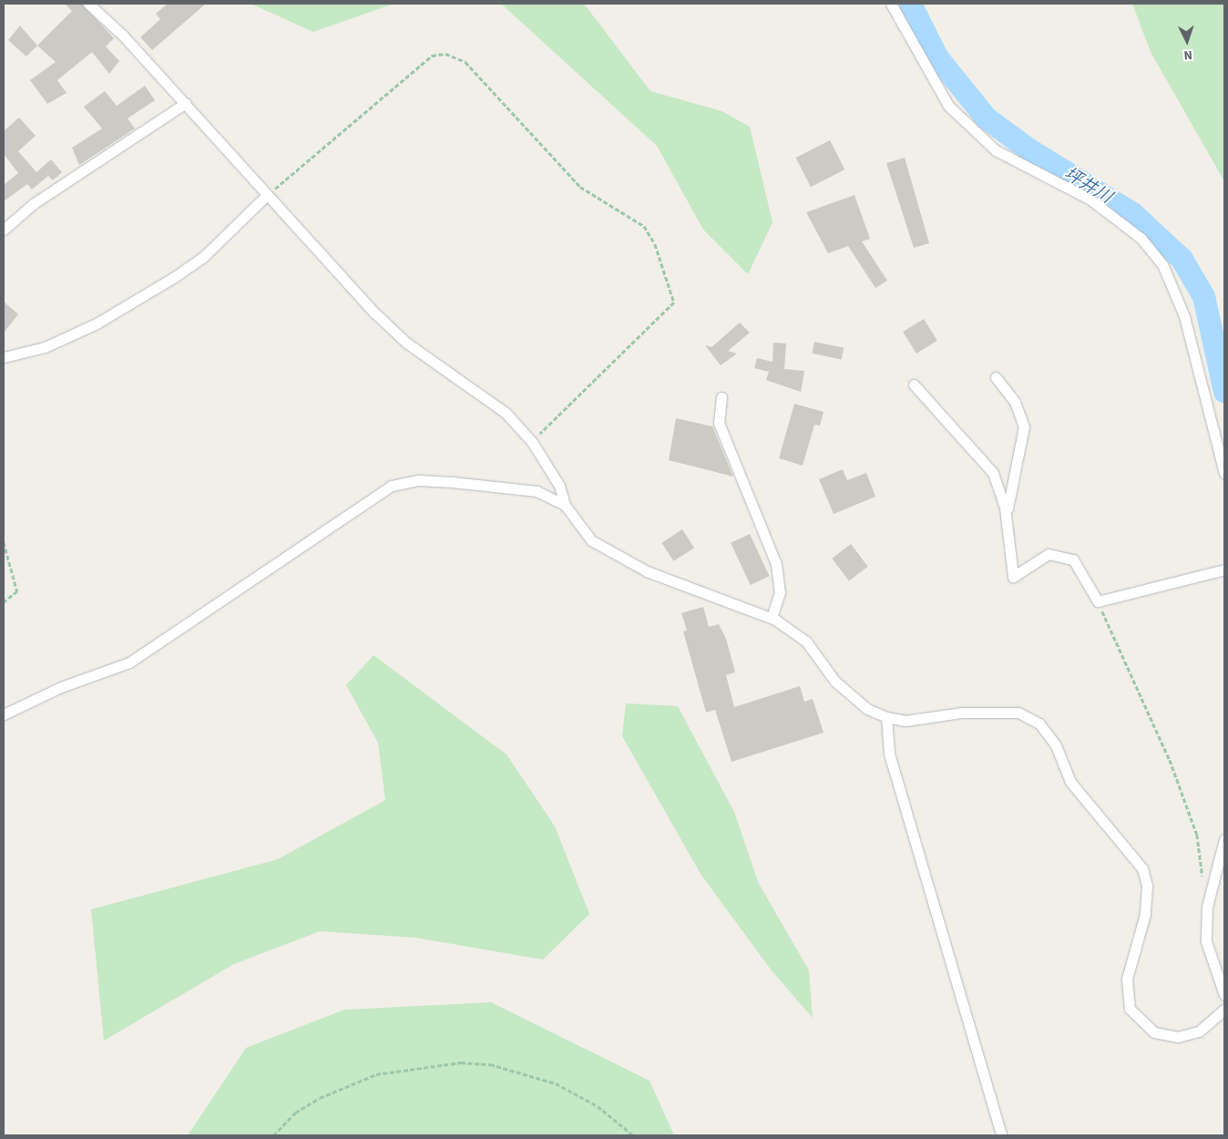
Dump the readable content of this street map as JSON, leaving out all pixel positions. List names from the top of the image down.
{
  "water": ["坪井川"],
  "north": "bottom"
}
